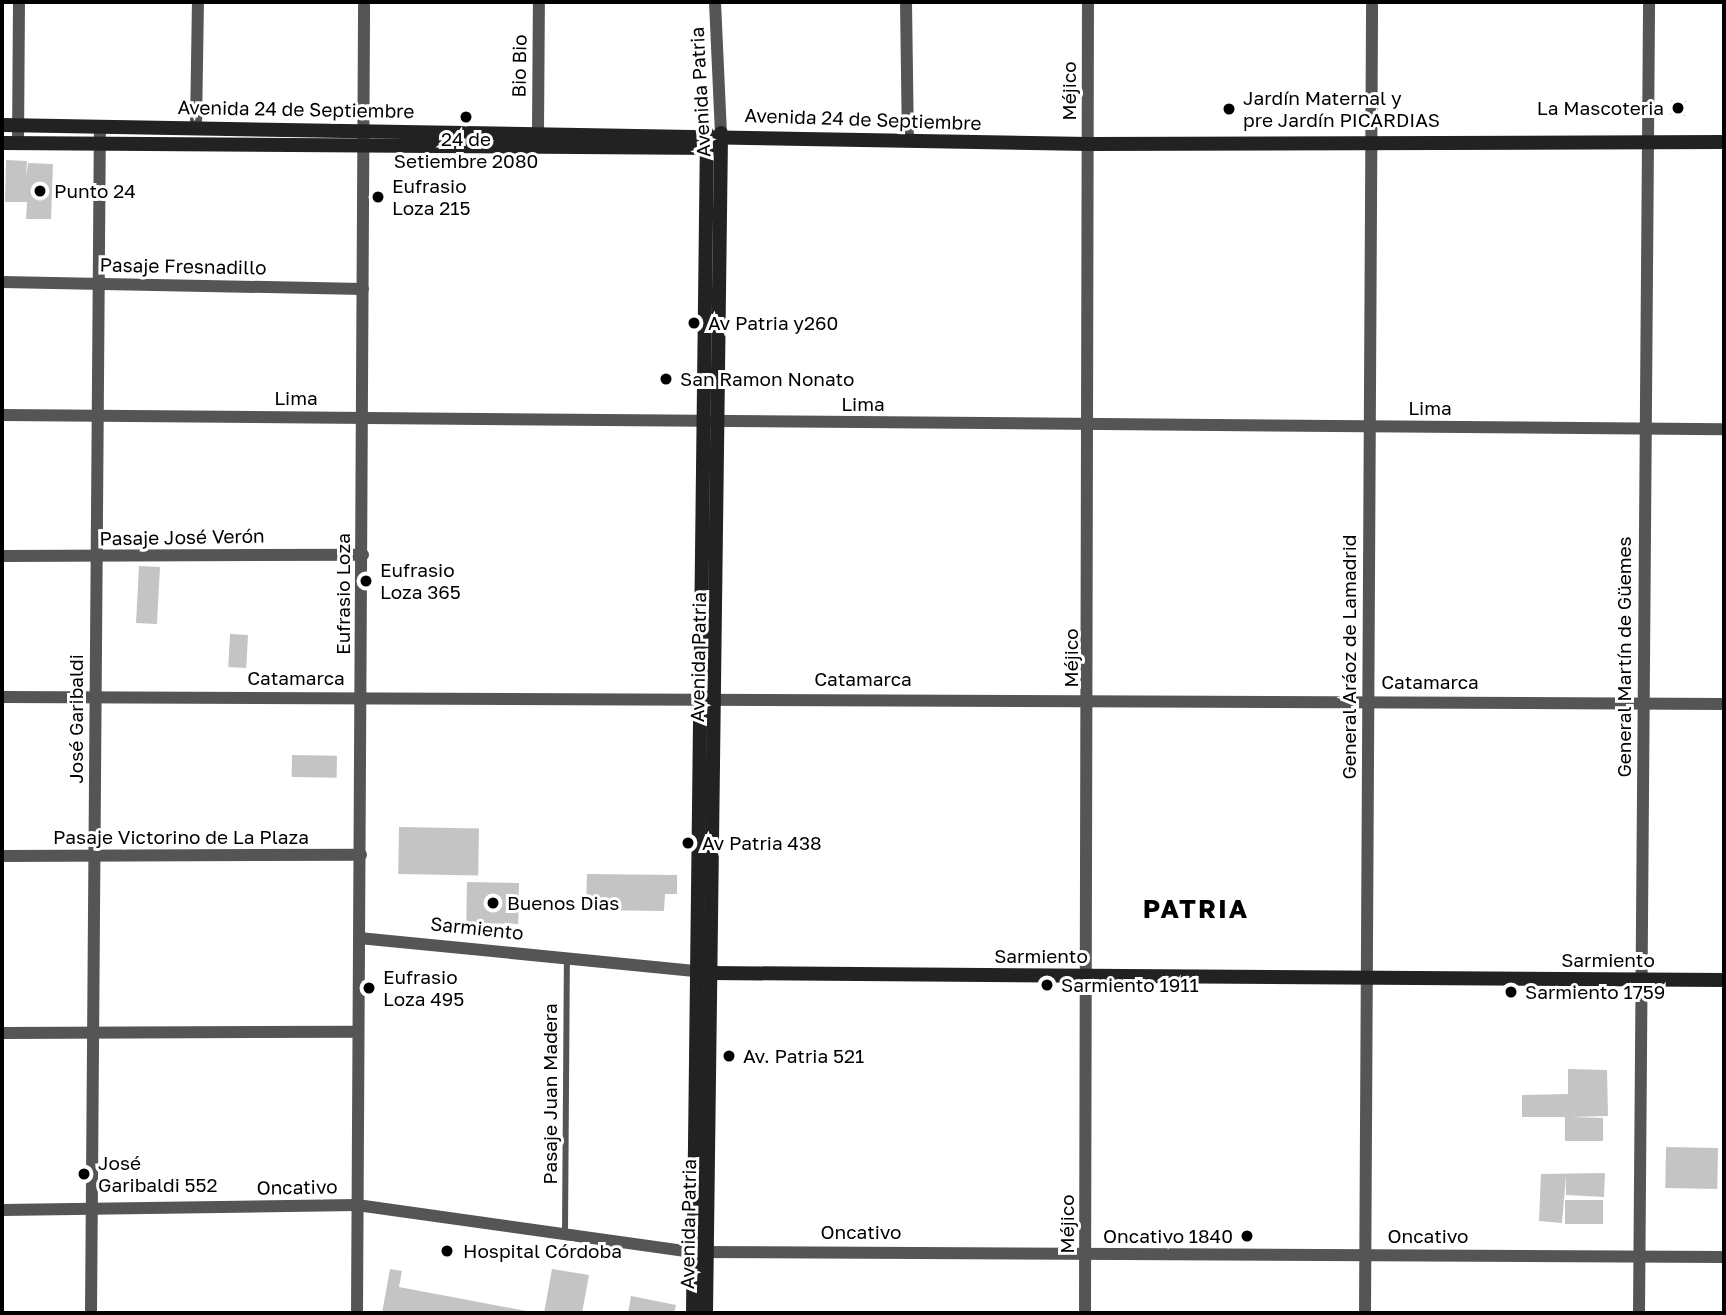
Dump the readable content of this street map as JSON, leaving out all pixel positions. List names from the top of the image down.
{
  "streets": {
    "main road": ["Avenida Patria", "Avenida 24 de Septiembre", "Sarmiento"],
    "street": [
      "Bio Bio",
      "Méjico",
      "Pasaje Fresnadillo",
      "Lima",
      "Pasaje José Verón",
      "Eufrasio Loza",
      "General Aráoz de Lamadrid",
      "General Martín de Güemes",
      "Catamarca",
      "José Garibaldi",
      "Pasaje Victorino de La Plaza",
      "Oncativo"
    ],
    "lane": ["Pasaje Juan Madera"]
  },
  "crossings": [
    ["Bio Bio", "Avenida 24 de Septiembre"],
    ["Méjico", "Avenida 24 de Septiembre"],
    ["Méjico", "Lima"],
    ["Méjico", "Catamarca"],
    ["Méjico", "Sarmiento"],
    ["Méjico", "Oncativo"],
    ["Avenida Patria", "Avenida 24 de Septiembre"],
    ["Avenida Patria", "Lima"],
    ["Avenida Patria", "Catamarca"],
    ["Avenida Patria", "Sarmiento"],
    ["Avenida Patria", "Oncativo"],
    ["Avenida 24 de Septiembre", "Eufrasio Loza"],
    ["Avenida 24 de Septiembre", "General Aráoz de Lamadrid"],
    ["Avenida 24 de Septiembre", "General Martín de Güemes"],
    ["Avenida 24 de Septiembre", "José Garibaldi"],
    ["Pasaje Fresnadillo", "Eufrasio Loza"],
    ["Pasaje Fresnadillo", "José Garibaldi"],
    ["Lima", "Eufrasio Loza"],
    ["Lima", "General Aráoz de Lamadrid"],
    ["Lima", "General Martín de Güemes"],
    ["Lima", "José Garibaldi"],
    ["Pasaje José Verón", "Eufrasio Loza"],
    ["Pasaje José Verón", "José Garibaldi"],
    ["Eufrasio Loza", "Catamarca"],
    ["Eufrasio Loza", "Pasaje Victorino de La Plaza"],
    ["Eufrasio Loza", "Sarmiento"],
    ["Eufrasio Loza", "Oncativo"],
    ["General Aráoz de Lamadrid", "Catamarca"],
    ["General Aráoz de Lamadrid", "Sarmiento"],
    ["General Aráoz de Lamadrid", "Oncativo"],
    ["General Martín de Güemes", "Catamarca"],
    ["General Martín de Güemes", "Sarmiento"],
    ["General Martín de Güemes", "Oncativo"],
    ["Catamarca", "José Garibaldi"],
    ["José Garibaldi", "Pasaje Victorino de La Plaza"],
    ["José Garibaldi", "Oncativo"],
    ["Sarmiento", "Pasaje Juan Madera"],
    ["Pasaje Juan Madera", "Oncativo"]
  ],
  "districts": ["PATRIA"],
  "places": [
    "La Mascoteria",
    "Jardín Maternal y pre Jardín PICARDIAS",
    "24 de Setiembre 2080",
    "Punto 24",
    "Eufrasio Loza 215",
    "Av Patria y260",
    "San Ramon Nonato",
    "Eufrasio Loza 365",
    "Av Patria 438",
    "Buenos Dias",
    "Sarmiento 1911",
    "Eufrasio Loza 495",
    "Sarmiento 1759",
    "Av. Patria 521",
    "José Garibaldi 552",
    "Oncativo 1840",
    "Hospital Córdoba"
  ]
}
